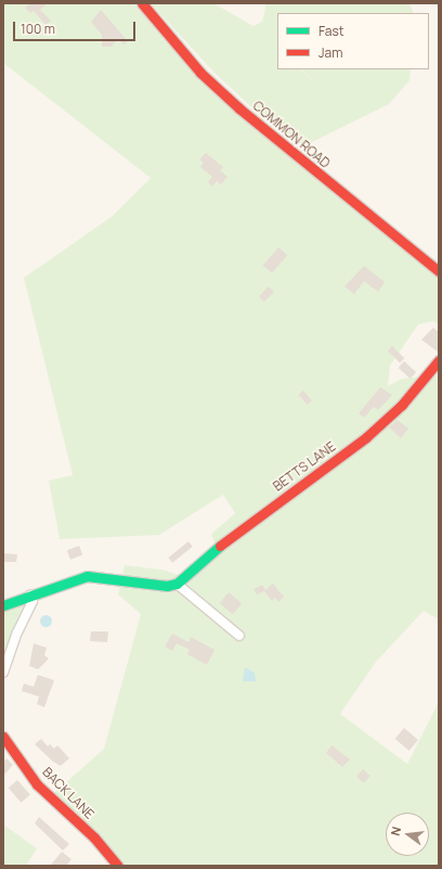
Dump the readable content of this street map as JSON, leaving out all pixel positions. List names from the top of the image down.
{
  "streets": {
    "street": ["COMMON ROAD", "BETTS LANE", "BACK LANE"]
  },
  "legend": ["Fast", "Jam"],
  "scale_bar": "100 m",
  "north": "left"
}
